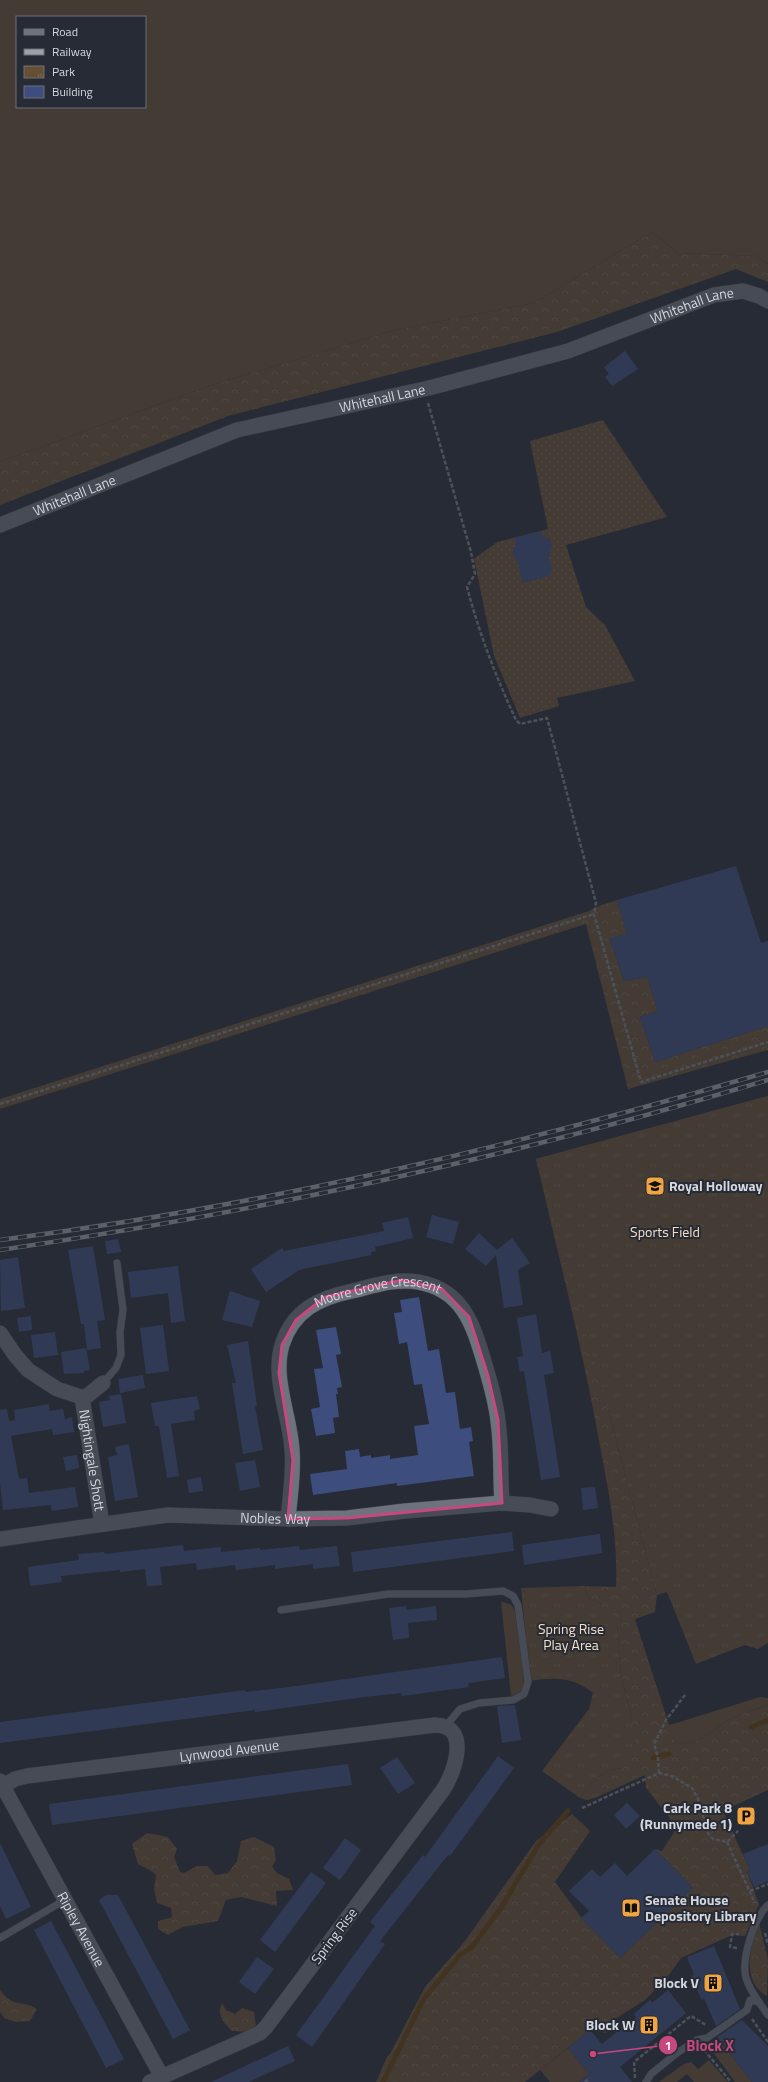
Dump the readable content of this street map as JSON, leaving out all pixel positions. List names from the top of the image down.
{
  "streets": {
    "street": [
      "Whitehall Lane",
      "Moore Grove Crescent",
      "Nightingale Shott",
      "Nobles Way",
      "Lynwood Avenue",
      "Ripley Avenue",
      "Spring Rise"
    ]
  },
  "crossings": [
    ["Moore Grove Crescent", "Nobles Way"],
    ["Nightingale Shott", "Nobles Way"],
    ["Lynwood Avenue", "Ripley Avenue"],
    ["Lynwood Avenue", "Spring Rise"],
    ["Ripley Avenue", "Spring Rise"]
  ],
  "parks": ["Sports Field", "Spring Rise Play Area"],
  "places": {
    "school or university": ["Royal Holloway"],
    "parking": ["Cark Park 8 (Runnymede 1)"],
    "library": ["Senate House Depository Library"],
    "building": ["Block V", "Block W"],
    "other": ["Block X"]
  },
  "legend": [
    "Road",
    "Railway",
    "Park",
    "Building"
  ]
}
